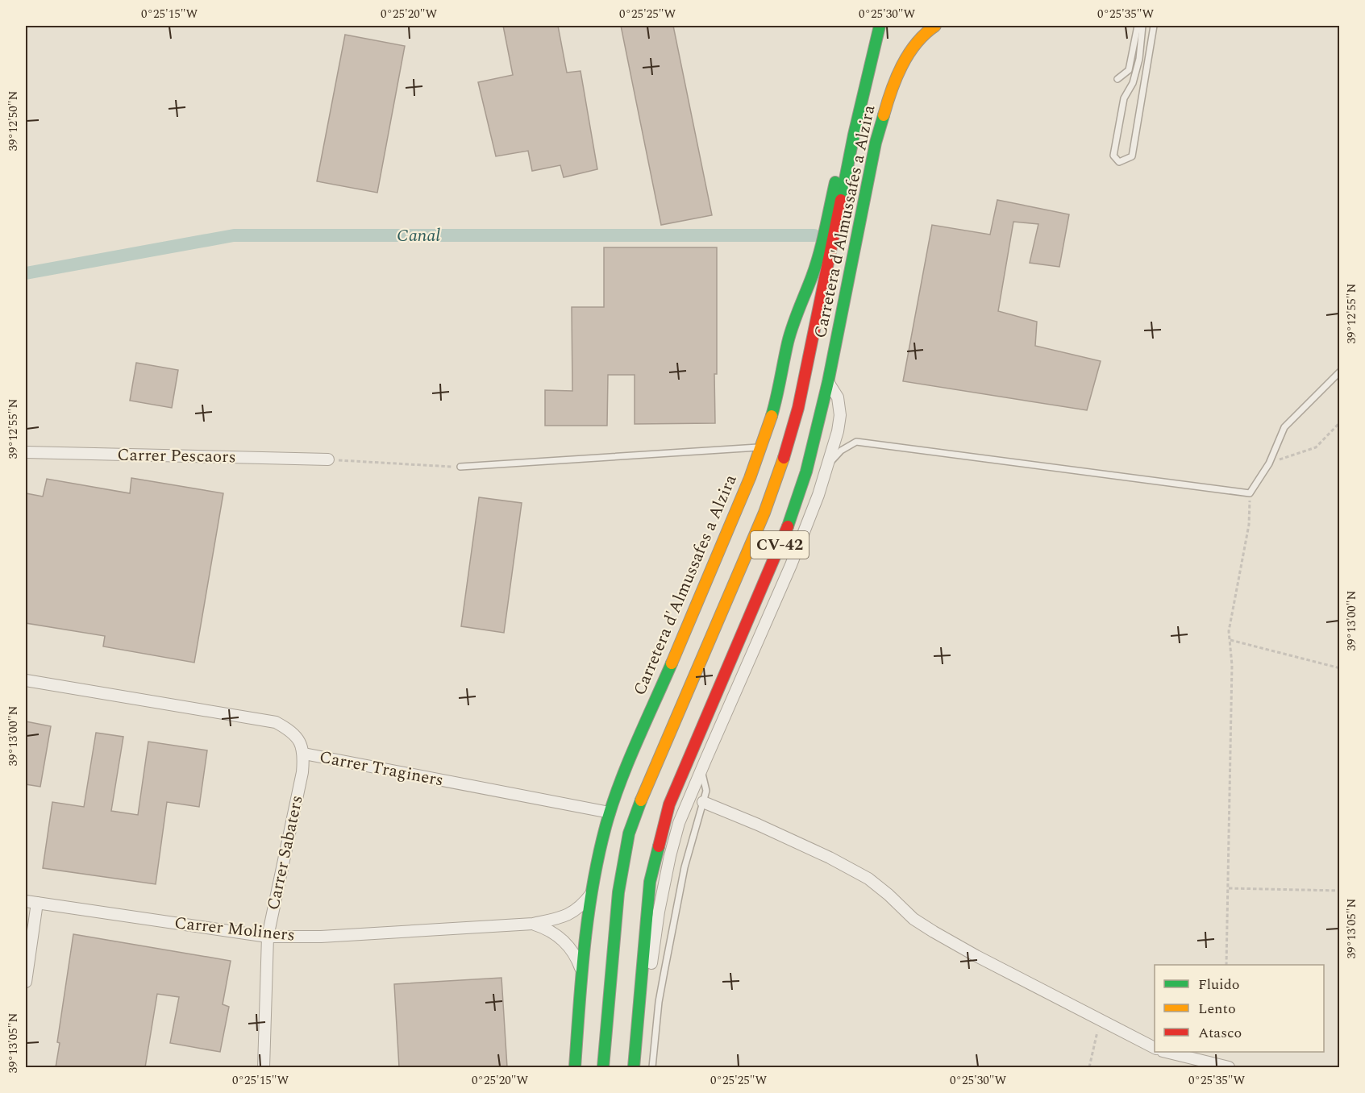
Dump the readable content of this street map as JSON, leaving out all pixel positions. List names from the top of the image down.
{
  "streets": {
    "main road": ["Carretera d'Almussafes a Alzira", "CV-42"],
    "street": [
      "Carrer Pescaors",
      "Carrer Traginers",
      "Carrer Sabaters",
      "Carrer Moliners"
    ]
  },
  "crossings": [
    ["Carretera d'Almussafes a Alzira", "Carrer Traginers"],
    ["Carretera d'Almussafes a Alzira", "Carrer Moliners"],
    ["Carrer Traginers", "Carrer Sabaters"],
    ["Carrer Sabaters", "Carrer Moliners"]
  ],
  "water": ["Canal"],
  "legend": ["Fluido", "Lento", "Atasco"],
  "coordinates": [
    "0°25'15\"W",
    "0°25'20\"W",
    "0°25'25\"W",
    "0°25'30\"W",
    "0°25'35\"W",
    "39°12'50\"N",
    "39°12'55\"N",
    "39°13'00\"N",
    "39°13'05\"N"
  ]
}
